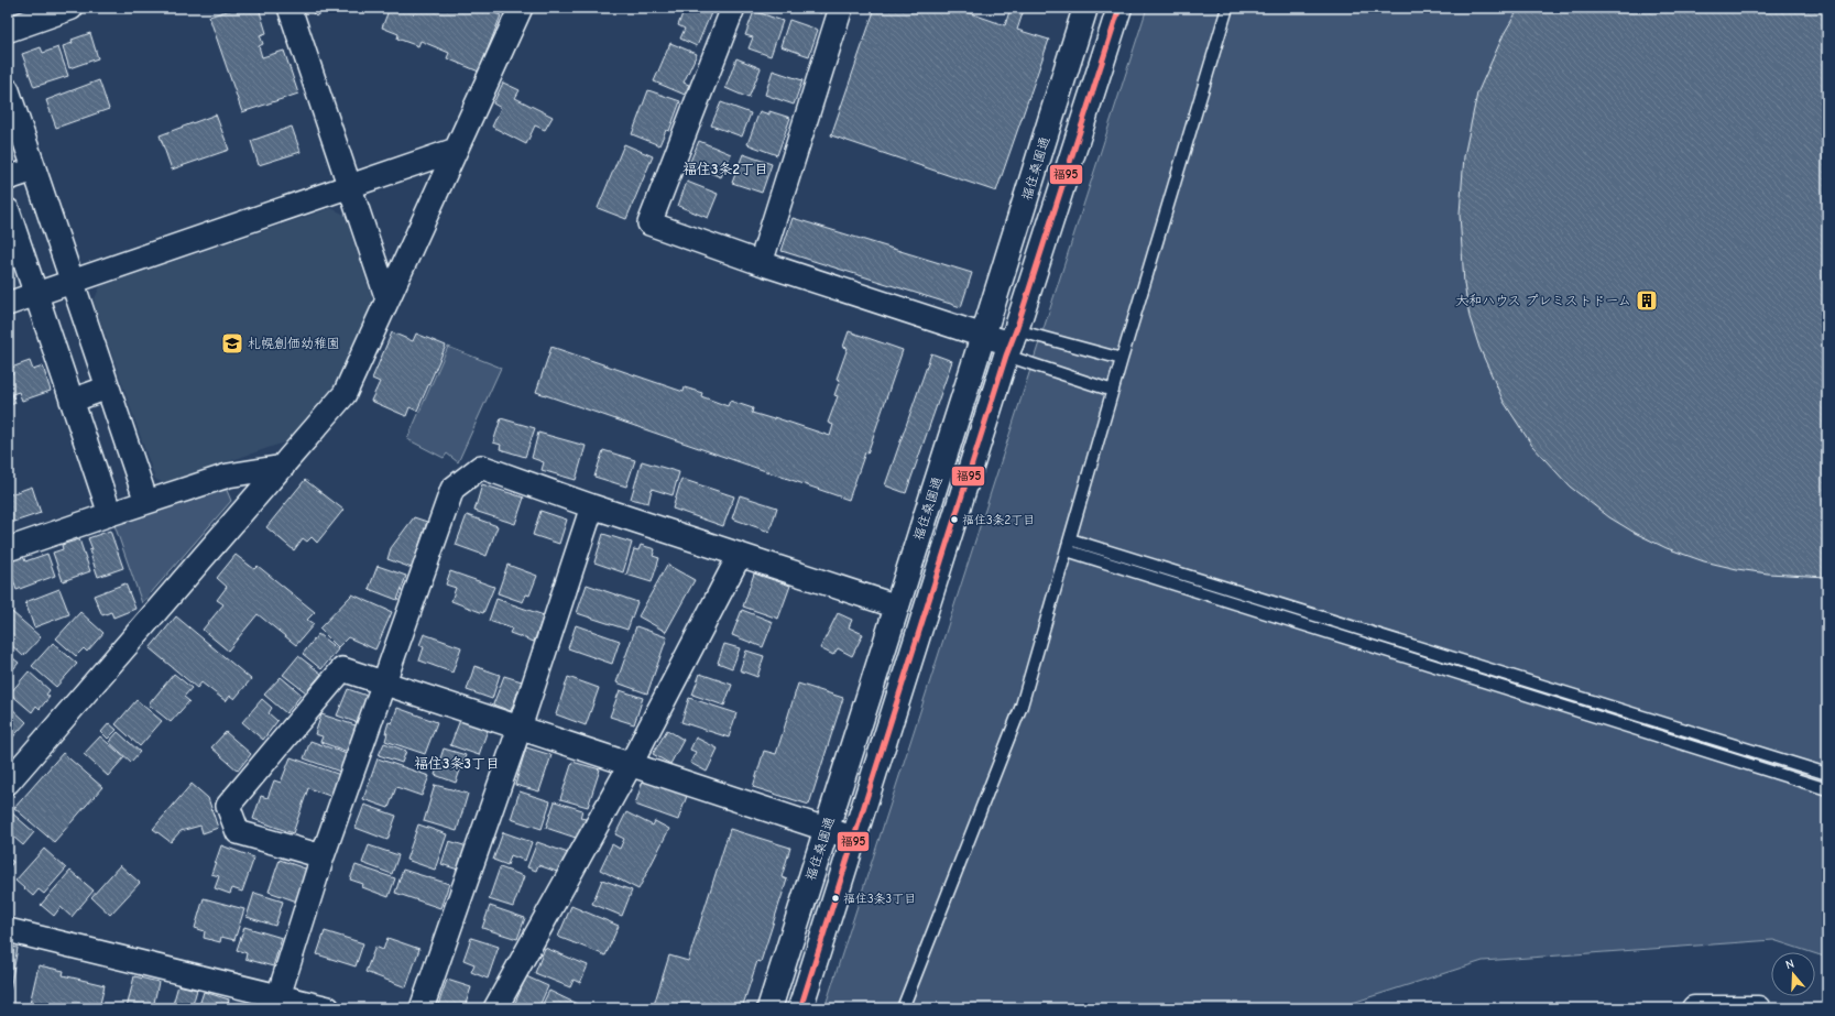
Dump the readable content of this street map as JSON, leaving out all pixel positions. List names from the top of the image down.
{
  "streets": {
    "main road": ["福住桑園通"]
  },
  "districts": ["福住3条2丁目", "福住3条3丁目"],
  "places": {
    "building": ["大和ハウス プレミストドーム"],
    "school or university": ["札幌創価幼稚園"],
    "other": ["福住3条2丁目", "福住3条3丁目"]
  },
  "lines": ["transit line 福95"],
  "north": "top"
}
